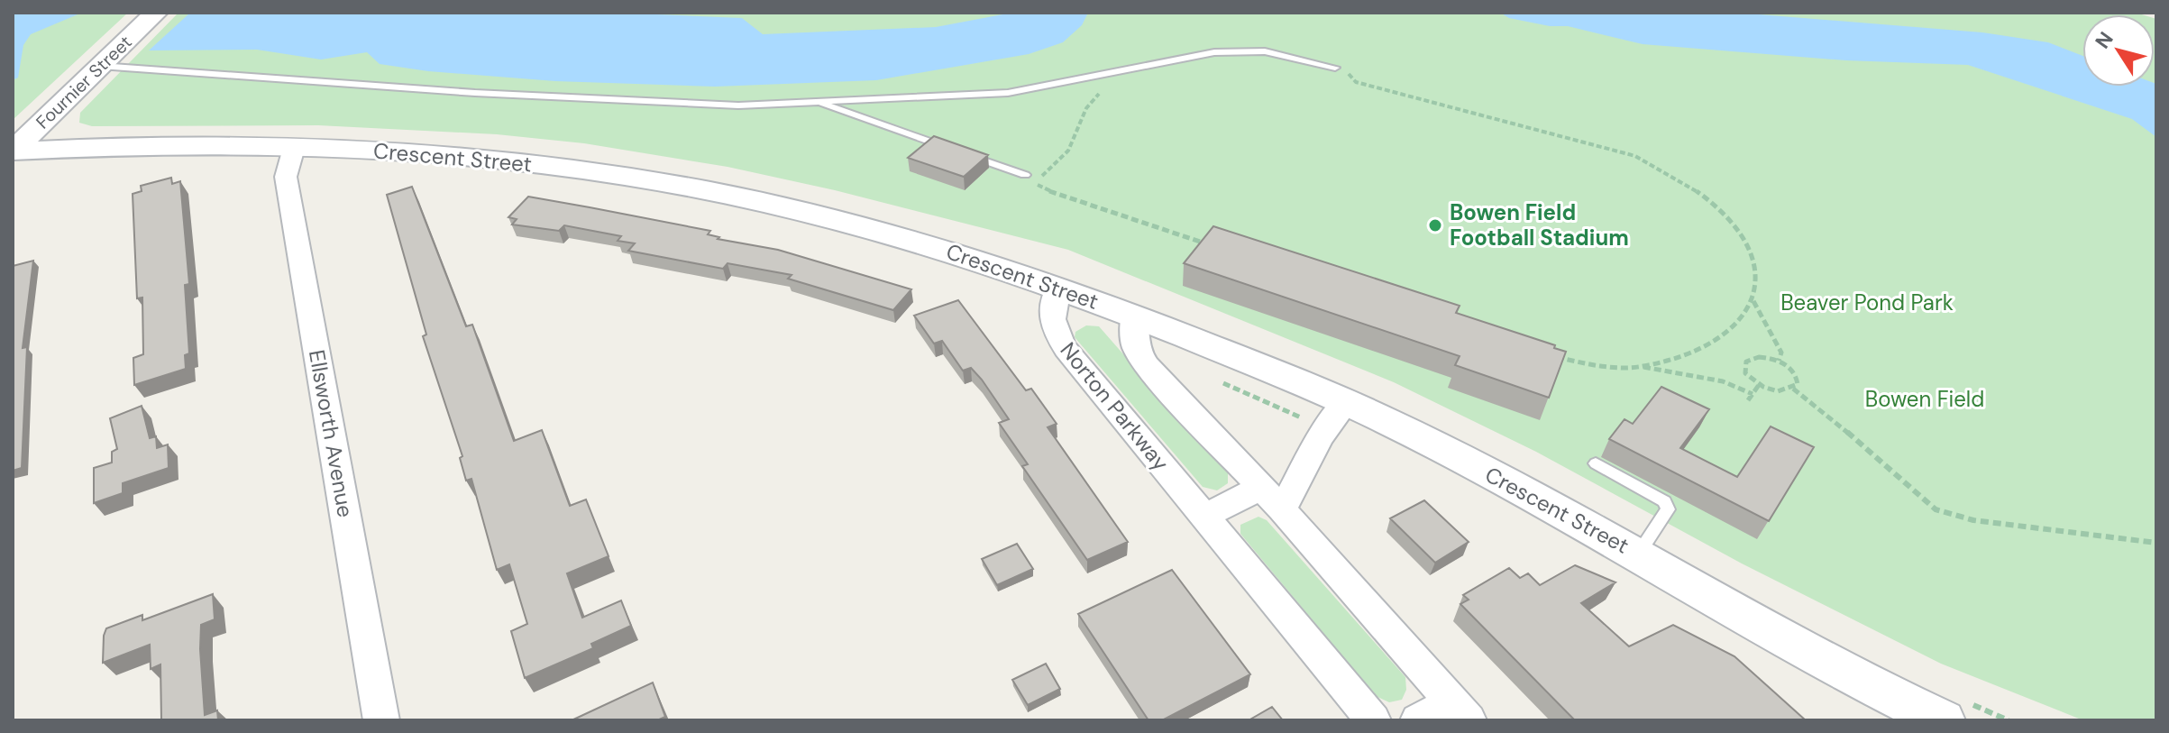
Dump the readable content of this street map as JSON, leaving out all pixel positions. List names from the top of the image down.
{
  "streets": {
    "street": [
      "Fournier Street",
      "Crescent Street",
      "Norton Parkway",
      "Ellsworth Avenue"
    ]
  },
  "crossings": [
    ["Fournier Street", "Crescent Street"],
    ["Crescent Street", "Norton Parkway"],
    ["Crescent Street", "Ellsworth Avenue"]
  ],
  "parks": ["Beaver Pond Park", "Bowen Field"],
  "places": ["Bowen Field Football Stadium"],
  "north": "top left"
}
